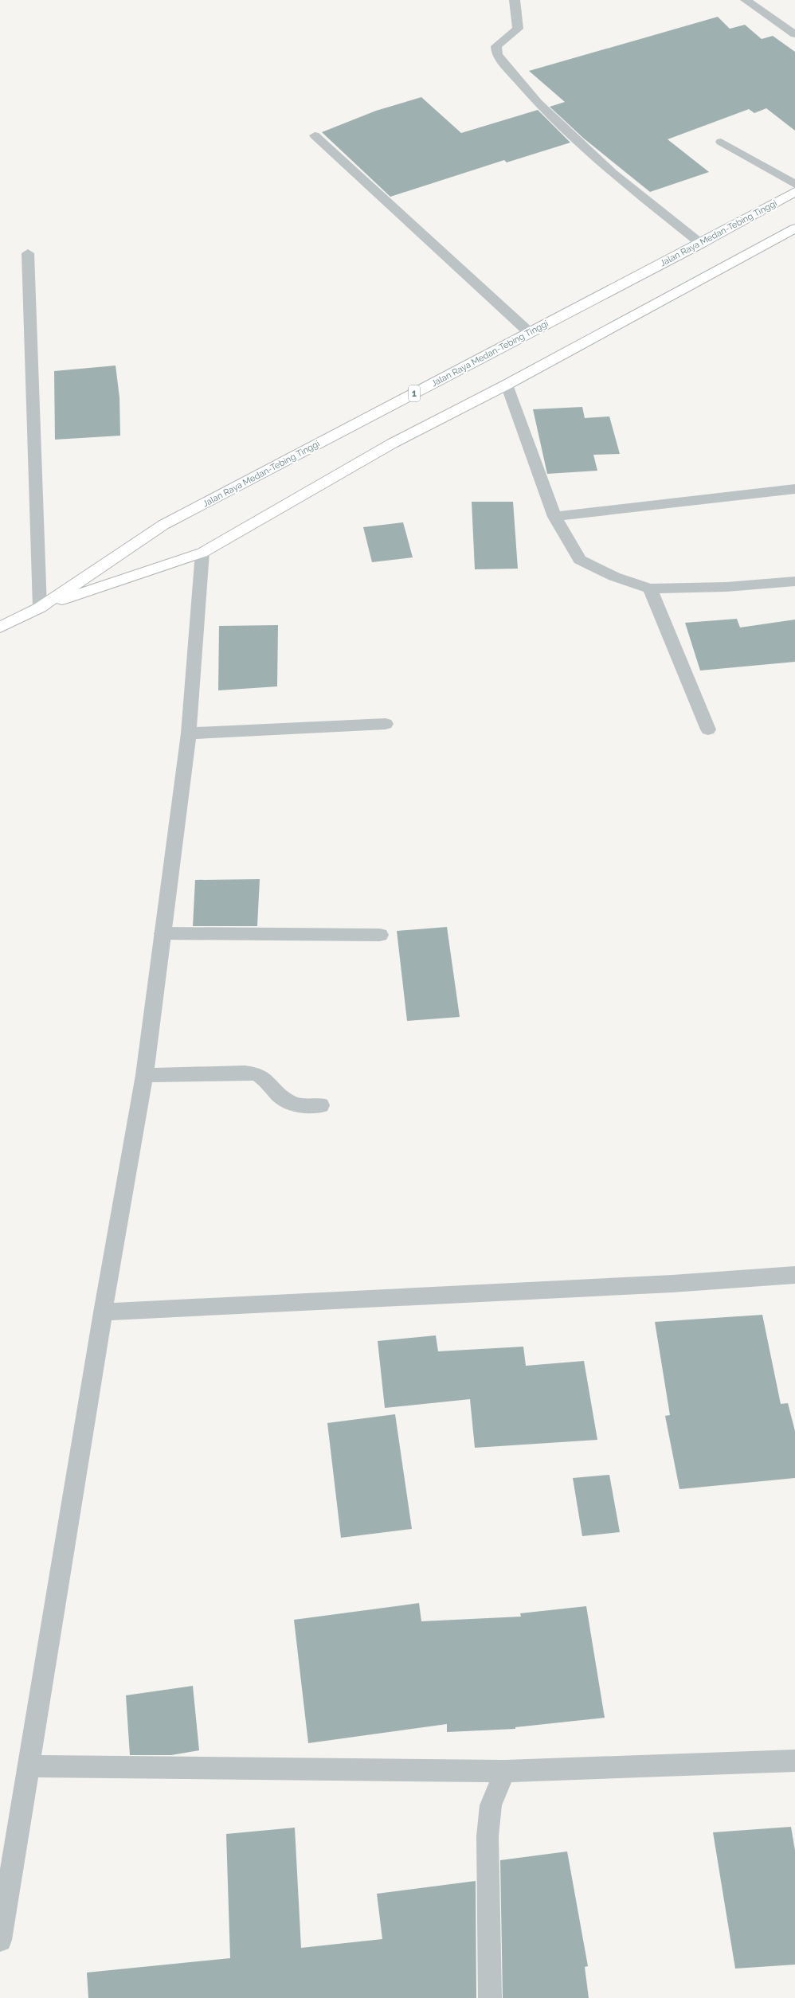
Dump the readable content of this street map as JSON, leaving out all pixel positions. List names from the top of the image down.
{
  "streets": {
    "highway": ["Jalan Raya Medan-Tebing Tinggi", "1"]
  }
}
